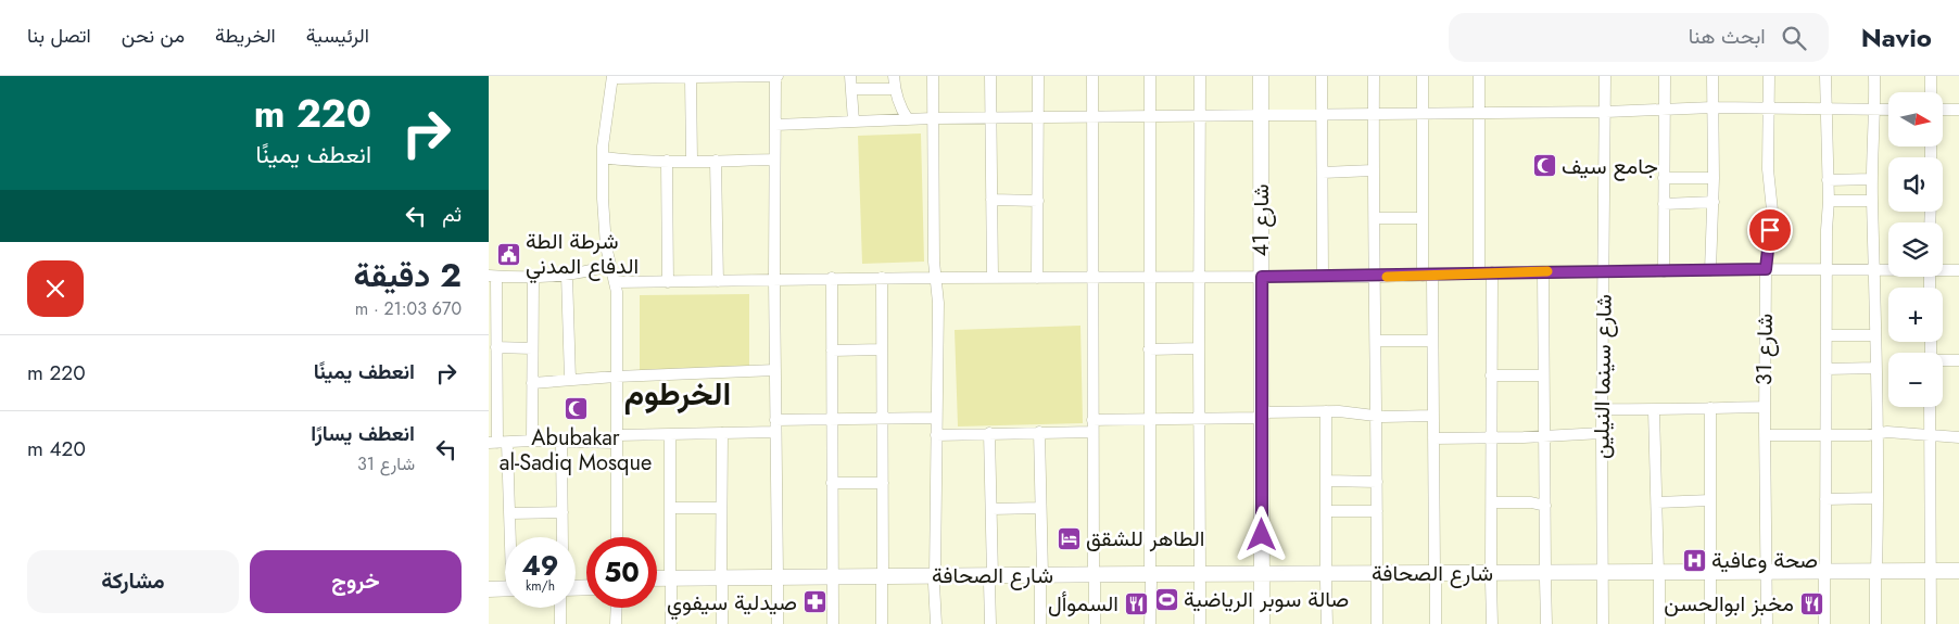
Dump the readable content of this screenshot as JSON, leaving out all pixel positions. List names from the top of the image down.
{
  "streets": {
    "main road": ["شارع 41", "شارع الصحافة"],
    "street": ["شارع 31", "شارع سينما النيلين"]
  },
  "crossings": [
    ["شارع 41", "شارع الصحافة"],
    ["شارع 31", "شارع الصحافة"],
    ["شارع سينما النيلين", "شارع الصحافة"]
  ],
  "districts": ["الخرطوم"],
  "places": {
    "mosque": ["جامع سيف", "Abubakar al-Sadiq Mosque"],
    "public building": ["شرطة الطة الدفاع المدني"],
    "hotel": ["الطاهر للشقق"],
    "hospital": ["صحة وعافية"],
    "sports": ["صالة سوبر الرياضية"],
    "pharmacy": ["صيدلية سيفوي"],
    "restaurant": ["السموأل", "مخبز ابوالحسن"]
  },
  "north": "right",
  "page": {
    "header": "Navio",
    "search": "ابحث هنا",
    "nav": [
      "الرئيسية",
      "الخريطة",
      "من نحن",
      "اتصل بنا"
    ],
    "turn": ["220 m", "انعطف يمينًا"],
    "map_buttons": ["+", "−"],
    "then": "ثم",
    "heading": ["2 دقيقة", "670 m · 21:03"],
    "list": [
      {
        "name": "انعطف يمينًا",
        "value": "220 m"
      },
      {
        "name": "انعطف يسارًا",
        "note": "شارع 31",
        "value": "420 m"
      }
    ],
    "speed": "49 km/h",
    "limit": "50",
    "buttons": ["خروج", "مشاركة"]
  }
}
